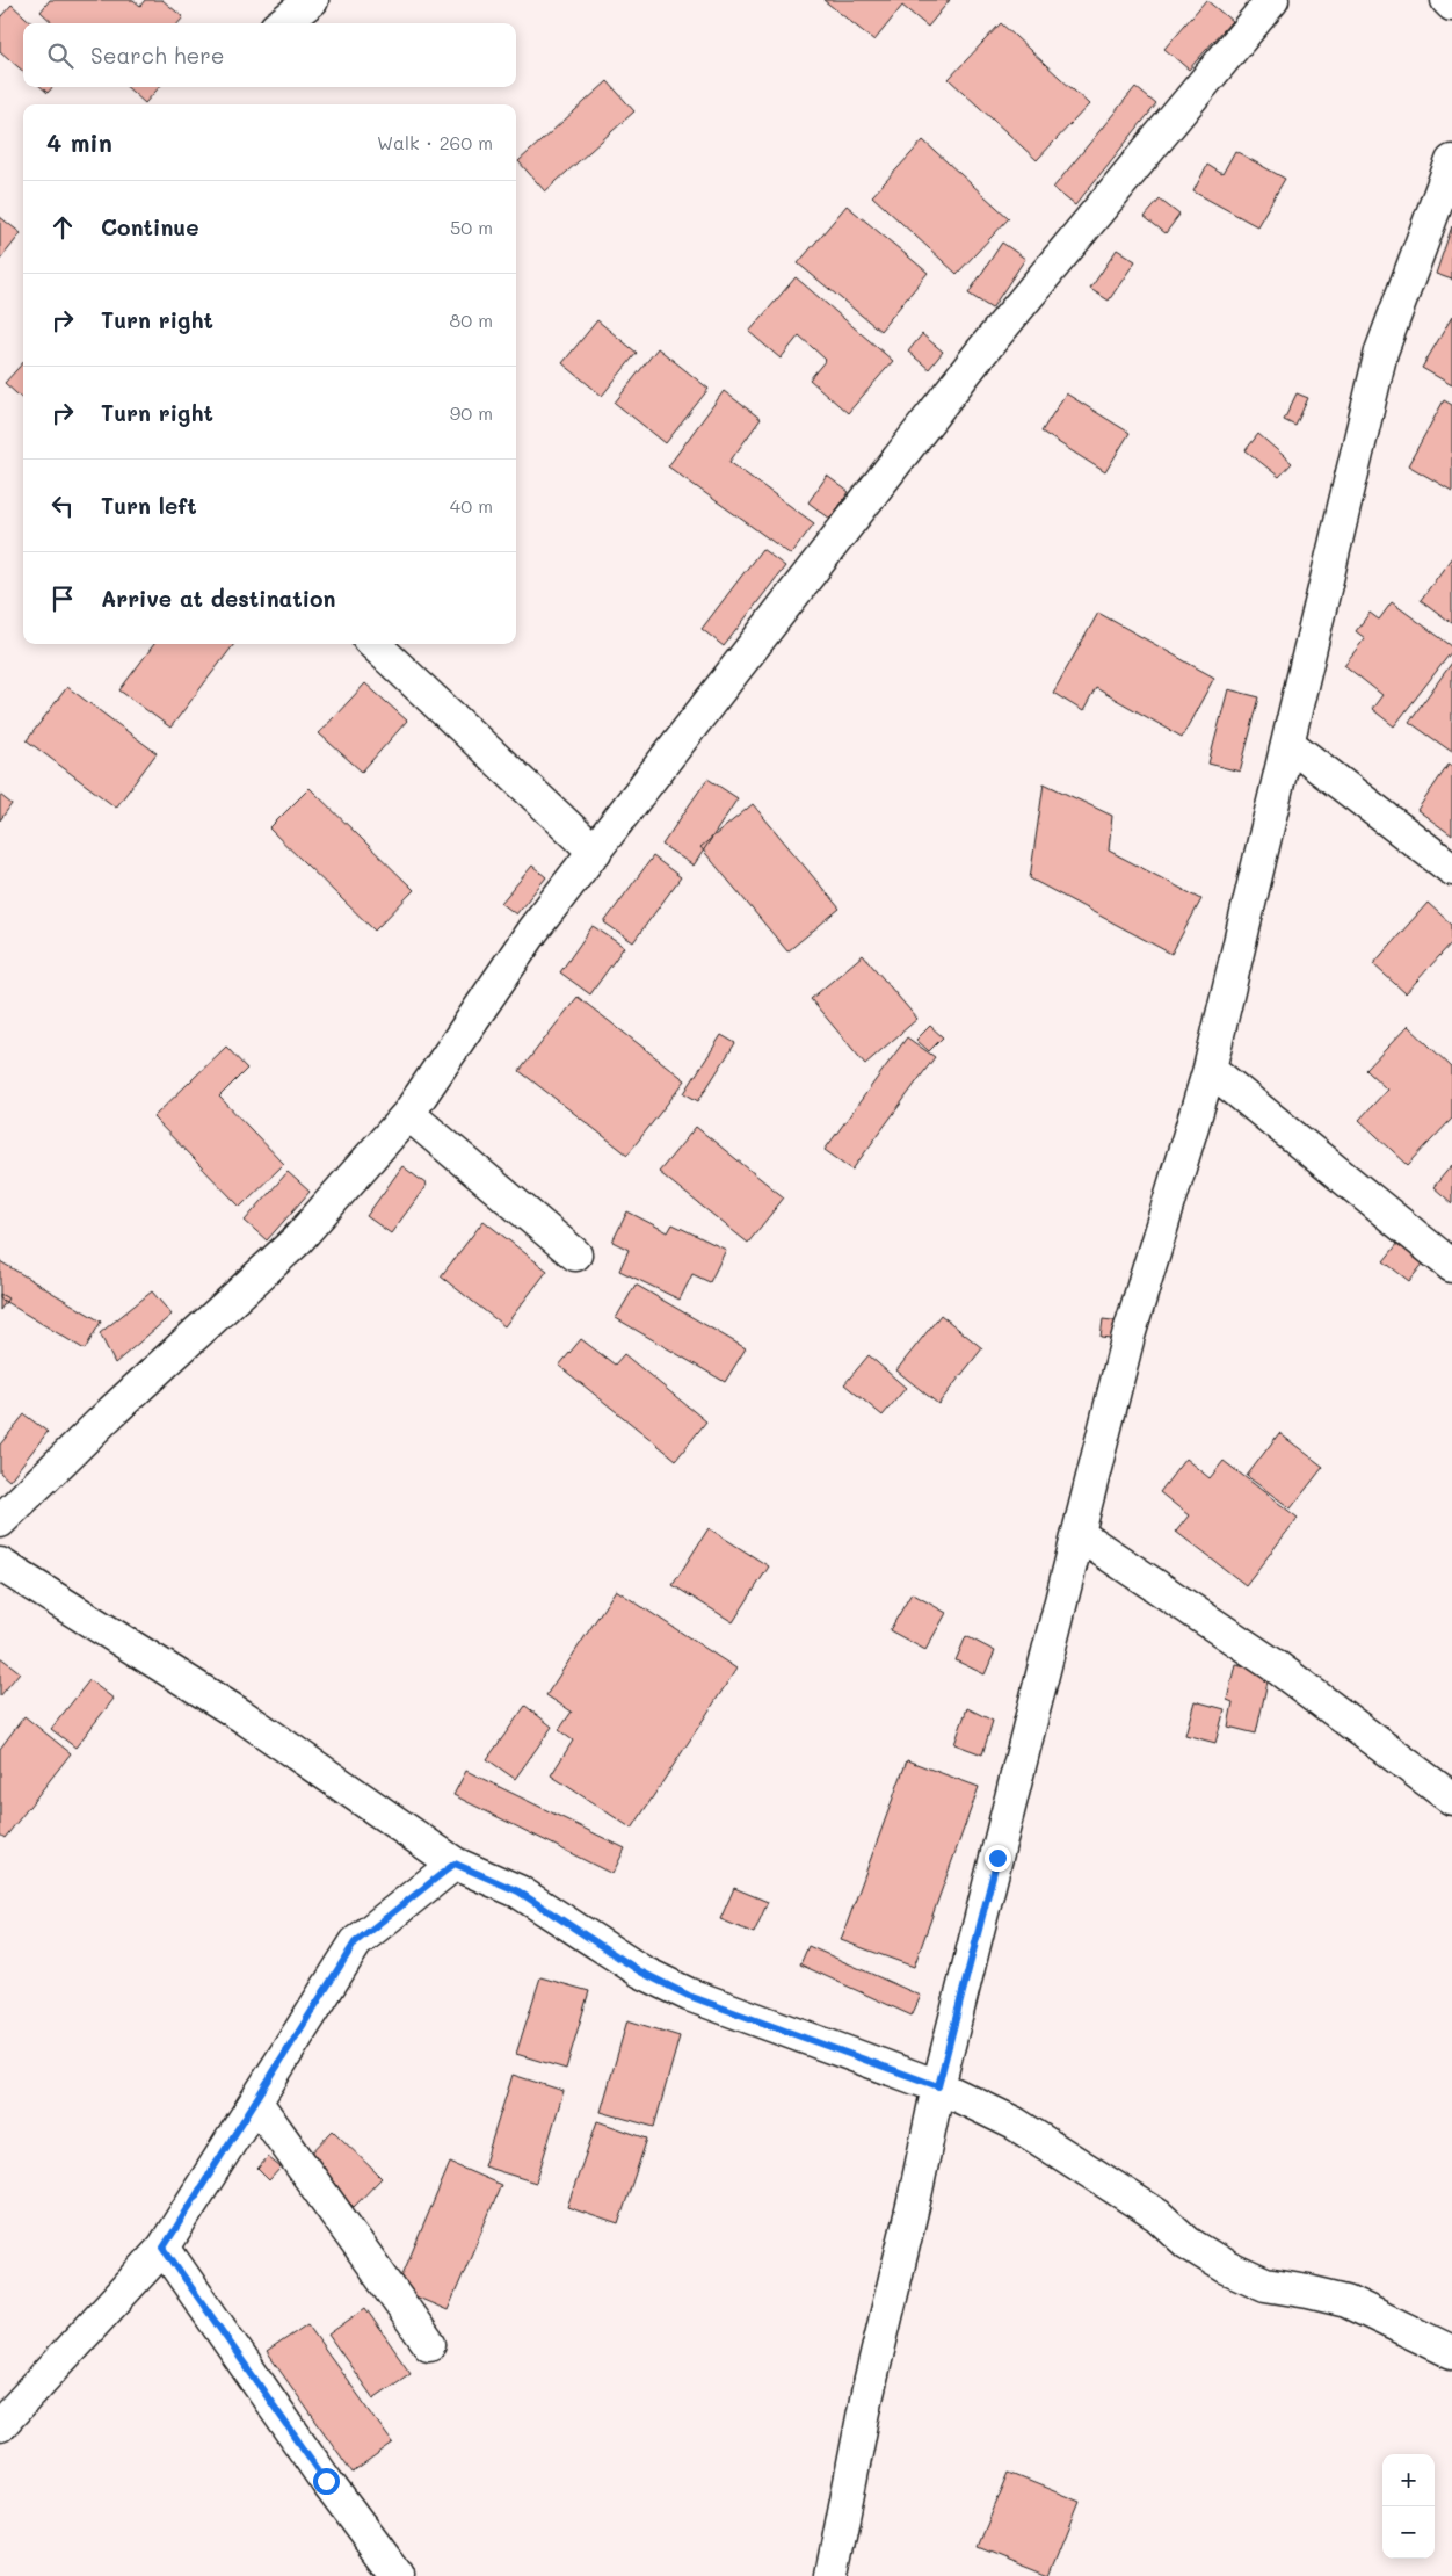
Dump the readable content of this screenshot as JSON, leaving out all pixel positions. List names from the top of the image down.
{
  "page": {
    "search": "Search here",
    "heading": ["4 min", "Walk · 260 m"],
    "list": [
      ["Continue", "50 m"],
      ["Turn right", "80 m"],
      ["Turn right", "90 m"],
      ["Turn left", "40 m"],
      "Arrive at destination"
    ],
    "map_buttons": ["+", "−"]
  }
}
